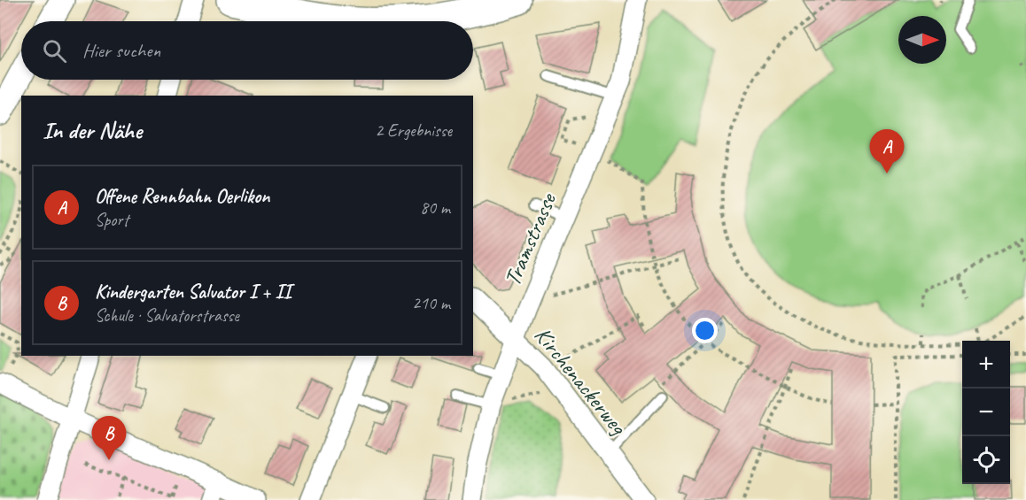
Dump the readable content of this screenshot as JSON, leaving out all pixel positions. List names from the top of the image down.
{
  "streets": {
    "street": ["Tramstrasse", "Kirchenackerweg"]
  },
  "crossings": [
    ["Tramstrasse", "Kirchenackerweg"]
  ],
  "north": "right",
  "page": {
    "search": "Hier suchen",
    "heading": ["In der Nähe", "2 Ergebnisse"],
    "pins": ["A", "B"],
    "list": [
      {
        "mark": "A",
        "name": "Offene Rennbahn Oerlikon",
        "note": "Sport",
        "value": "80 m"
      },
      {
        "mark": "B",
        "name": "Kindergarten Salvator I + II",
        "note": "Schule · Salvatorstrasse",
        "value": "210 m"
      }
    ],
    "map_buttons": ["+", "−"]
  }
}
